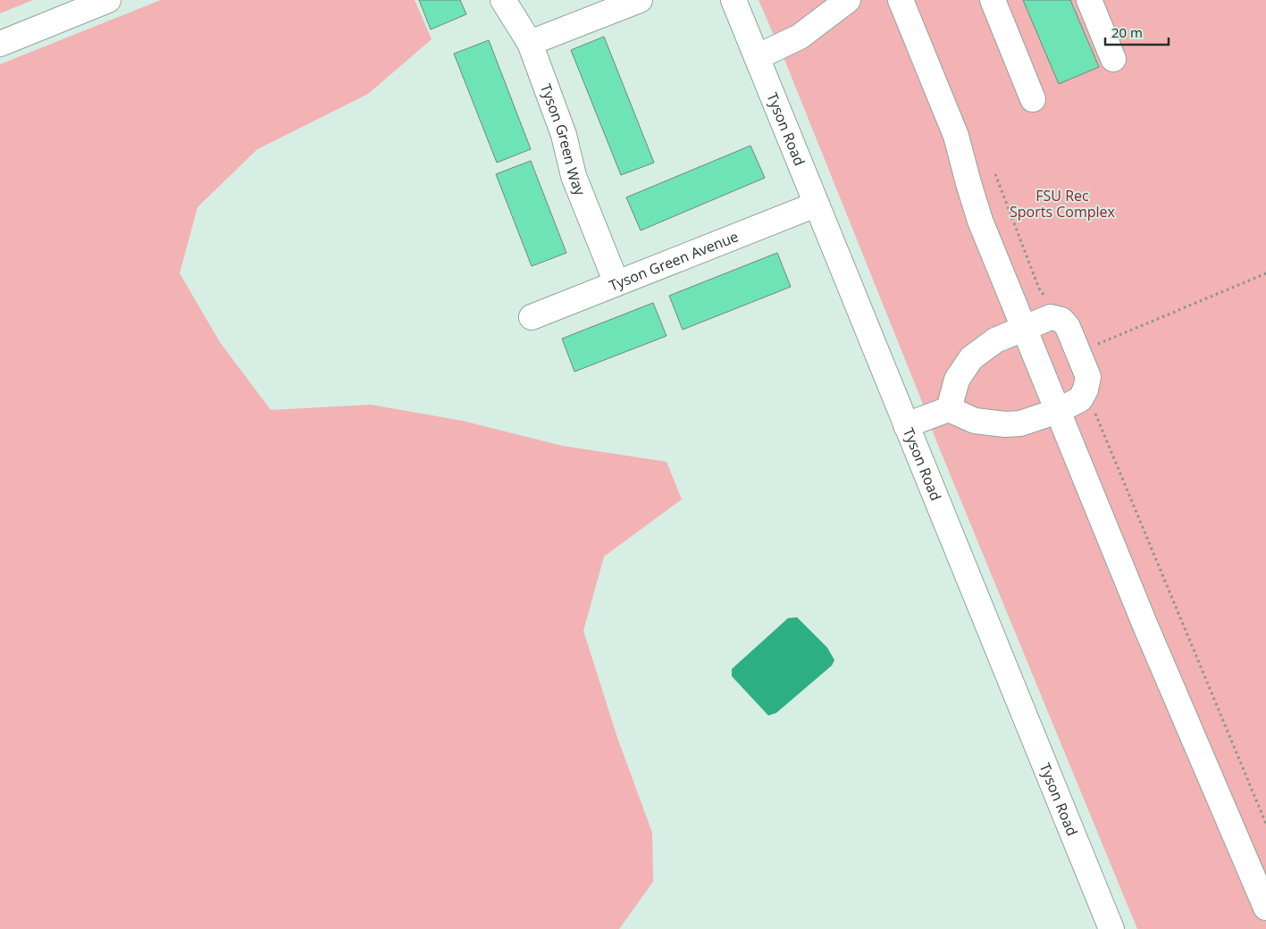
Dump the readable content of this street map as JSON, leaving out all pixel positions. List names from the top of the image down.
{
  "streets": {
    "street": ["Tyson Road", "Tyson Green Way", "Tyson Green Avenue"]
  },
  "crossings": [
    ["Tyson Road", "Tyson Green Avenue"],
    ["Tyson Green Way", "Tyson Green Avenue"]
  ],
  "parks": ["FSU Rec Sports Complex"],
  "scale_bar": "20 m"
}
